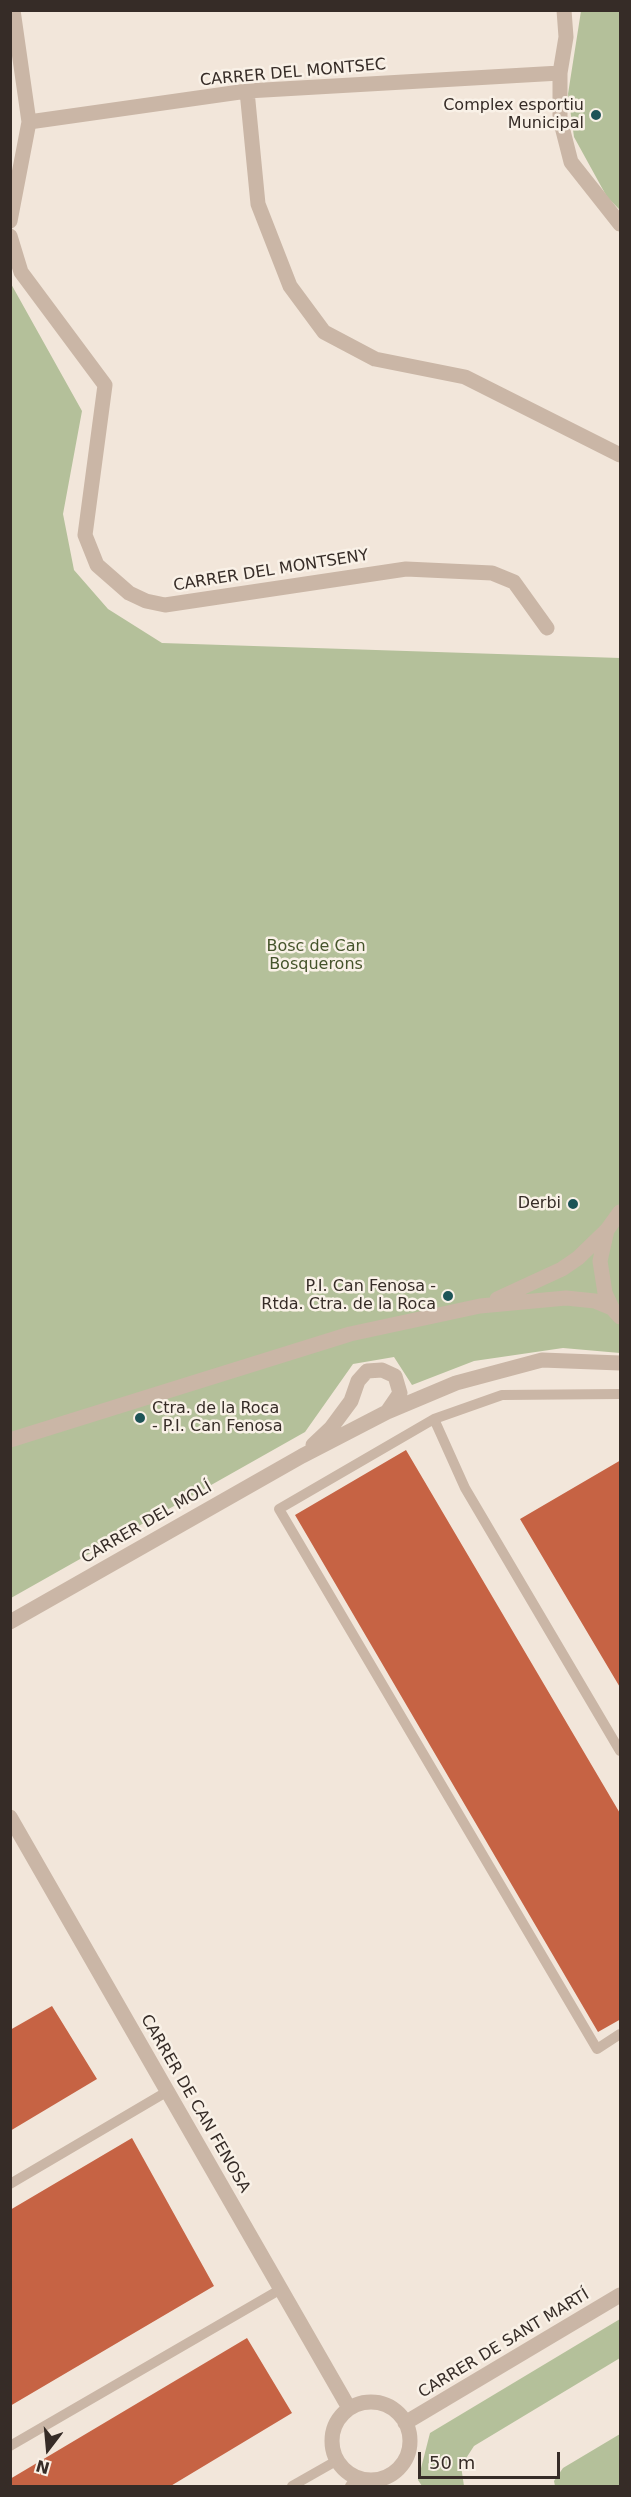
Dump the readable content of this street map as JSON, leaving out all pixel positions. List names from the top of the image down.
{
  "streets": {
    "street": [
      "CARRER DEL MONTSEC",
      "CARRER DEL MONTSENY",
      "CARRER DEL MOLÍ",
      "CARRER DE CAN FENOSA",
      "CARRER DE SANT MARTÍ"
    ]
  },
  "crossings": [
    ["CARRER DE CAN FENOSA", "CARRER DE SANT MARTÍ"]
  ],
  "parks": ["Bosc de Can Bosquerons"],
  "places": [
    "Complex esportiu Municipal",
    "Derbi",
    "P.I. Can Fenosa - Rtda. Ctra. de la Roca",
    "Ctra. de la Roca - P.I. Can Fenosa"
  ],
  "scale_bar": "50 m",
  "north": "bottom"
}
